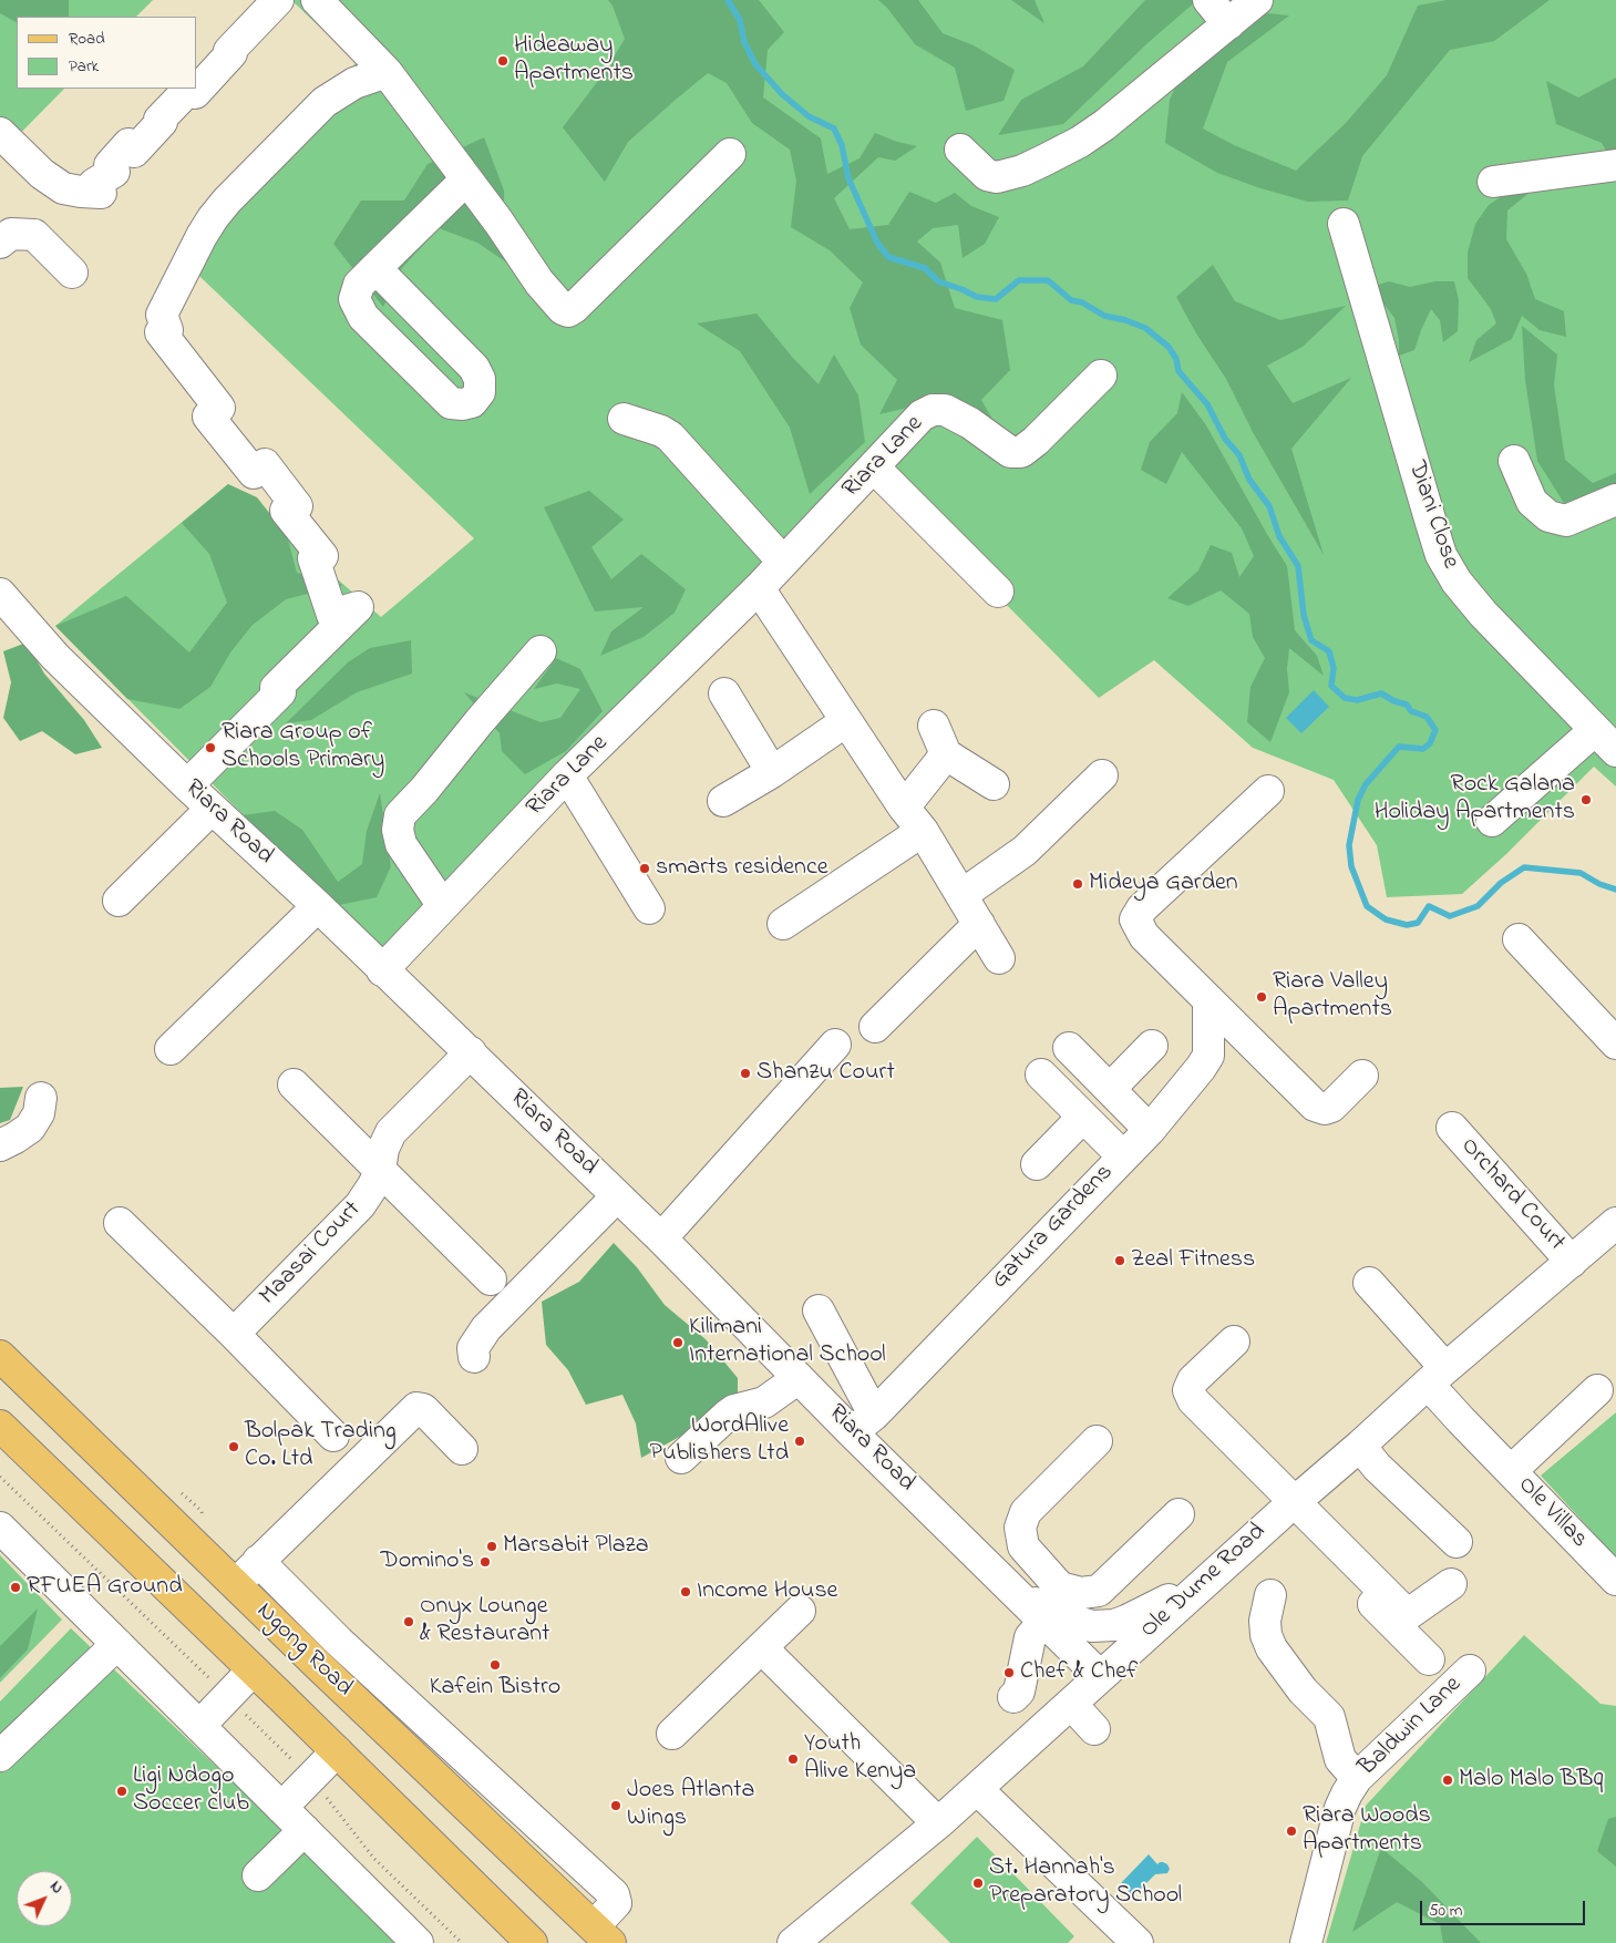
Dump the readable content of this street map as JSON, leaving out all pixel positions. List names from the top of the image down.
{
  "streets": {
    "main road": ["Ngong Road"],
    "street": [
      "Riara Lane",
      "Diani Close",
      "Riara Road",
      "Orchard Court",
      "Gatura Gardens",
      "Maasai Court",
      "Ole Villas",
      "Ole Dume Road",
      "Baldwin Lane"
    ]
  },
  "crossings": [
    ["Riara Lane", "Riara Road"],
    ["Riara Road", "Gatura Gardens"],
    ["Riara Road", "Maasai Court"],
    ["Riara Road", "Ole Dume Road"],
    ["Orchard Court", "Ole Dume Road"],
    ["Ole Villas", "Ole Dume Road"]
  ],
  "places": [
    "Hideaway Apartments",
    "Riara Group of Schools Primary",
    "Rock Galana Holiday Apartments",
    "smarts residence",
    "Mideya Garden",
    "Riara Valley Apartments",
    "Shanzu Court",
    "Zeal Fitness",
    "Kilimani International School",
    "WordAlive Publishers Ltd",
    "Bolpak Trading Co. Ltd",
    "Marsabit Plaza",
    "Domino's",
    "RFUEA Ground",
    "Income House",
    "Onyx Lounge & Restaurant",
    "Kafein Bistro",
    "Chef & Chef",
    "Youth Alive Kenya",
    "Malo Malo BBq",
    "Ligi Ndogo Soccer club",
    "Joes Atlanta Wings",
    "Riara Woods Apartments",
    "St. Hannah's Preparatory School"
  ],
  "legend": ["Road", "Park"],
  "scale_bar": "50 m",
  "north": "top right"
}
